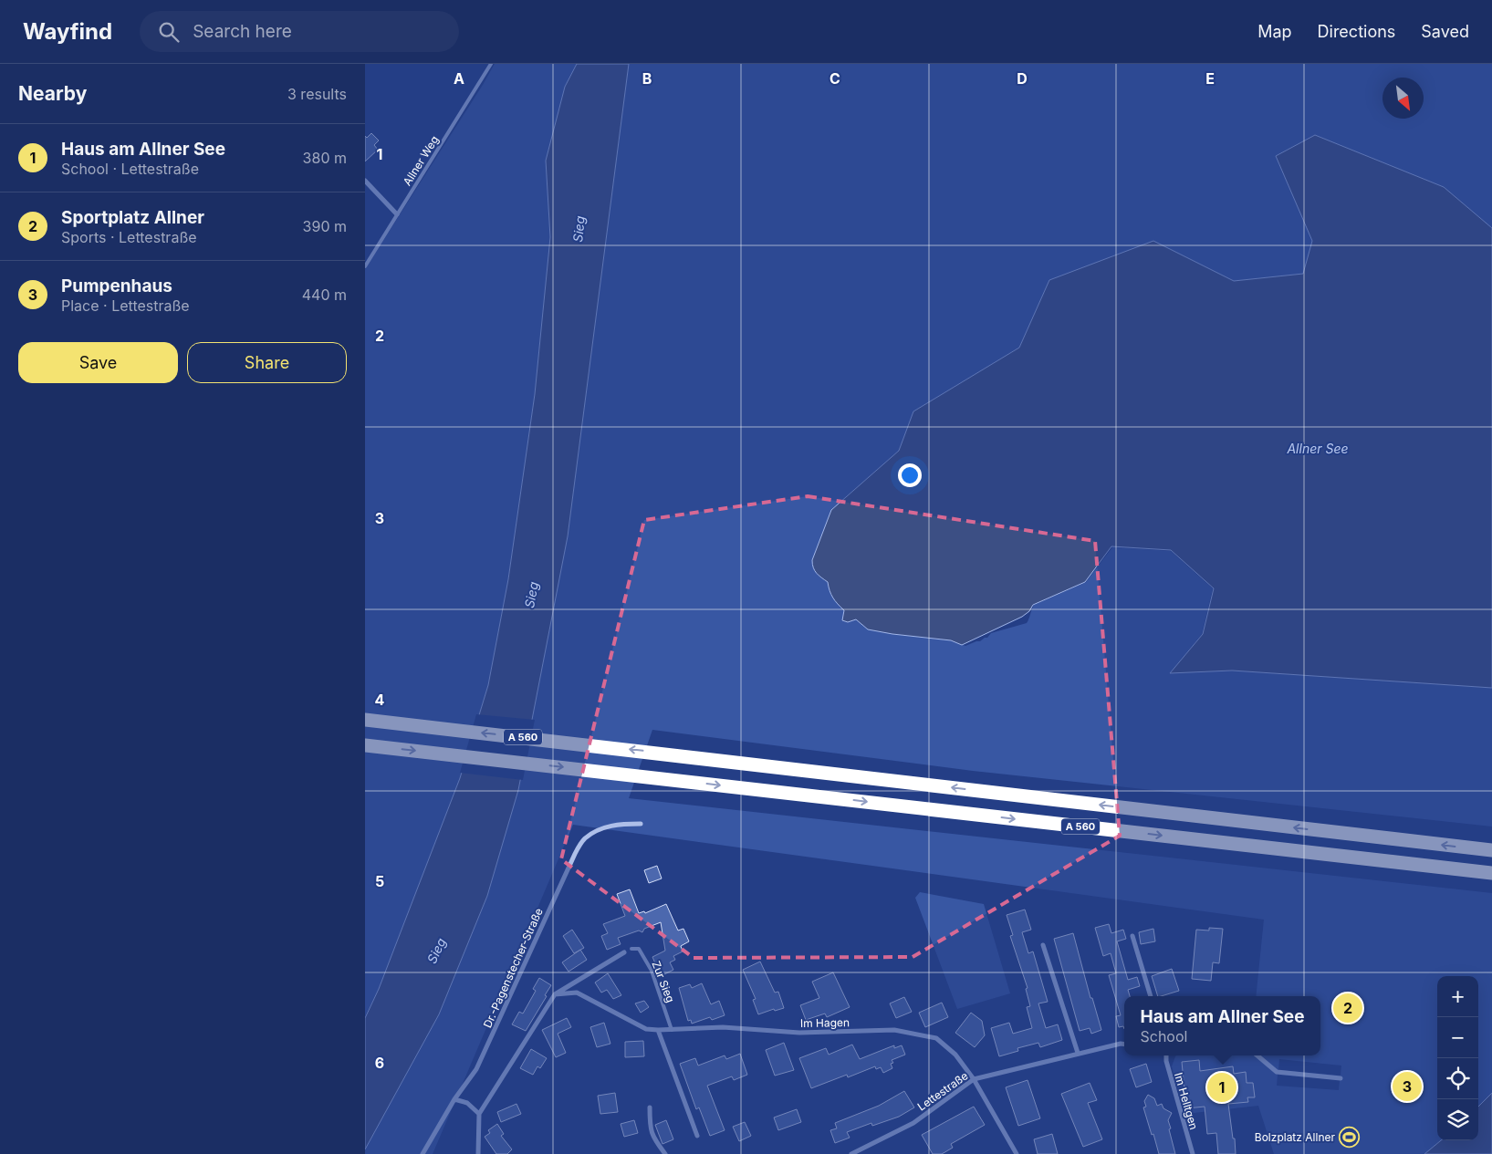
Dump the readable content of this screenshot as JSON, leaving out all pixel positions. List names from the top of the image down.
{
  "streets": {
    "highway": ["A 560"],
    "street": [
      "Dr.-Pagenstecher-Straße",
      "Im Hagen",
      "Lettestraße",
      "Im Helltgen"
    ],
    "lane": ["Allner Weg", "Zur Sieg"]
  },
  "crossings": [
    ["Zur Sieg", "Im Hagen"],
    ["Im Hagen", "Lettestraße"]
  ],
  "water": ["Sieg", "Allner See"],
  "places": {
    "sports": ["Bolzplatz Allner"]
  },
  "north": "bottom right",
  "page": {
    "header": "Wayfind",
    "search": "Search here",
    "nav": ["Map", "Directions", "Saved"],
    "heading": ["Nearby", "3 results"],
    "list": [
      {
        "mark": "1",
        "name": "Haus am Allner See",
        "note": "School · Lettestraße",
        "value": "380 m"
      },
      {
        "mark": "2",
        "name": "Sportplatz Allner",
        "note": "Sports · Lettestraße",
        "value": "390 m"
      },
      {
        "mark": "3",
        "name": "Pumpenhaus",
        "note": "Place · Lettestraße",
        "value": "440 m"
      }
    ],
    "buttons": ["Save", "Share"],
    "map_buttons": ["+", "−"],
    "pins": ["2", "3", "1"],
    "popup": ["Haus am Allner See", "School"]
  },
  "grid": {
    "columns": [
      "A",
      "B",
      "C",
      "D",
      "E"
    ],
    "rows": [
      "1",
      "2",
      "3",
      "4",
      "5",
      "6"
    ]
  }
}
